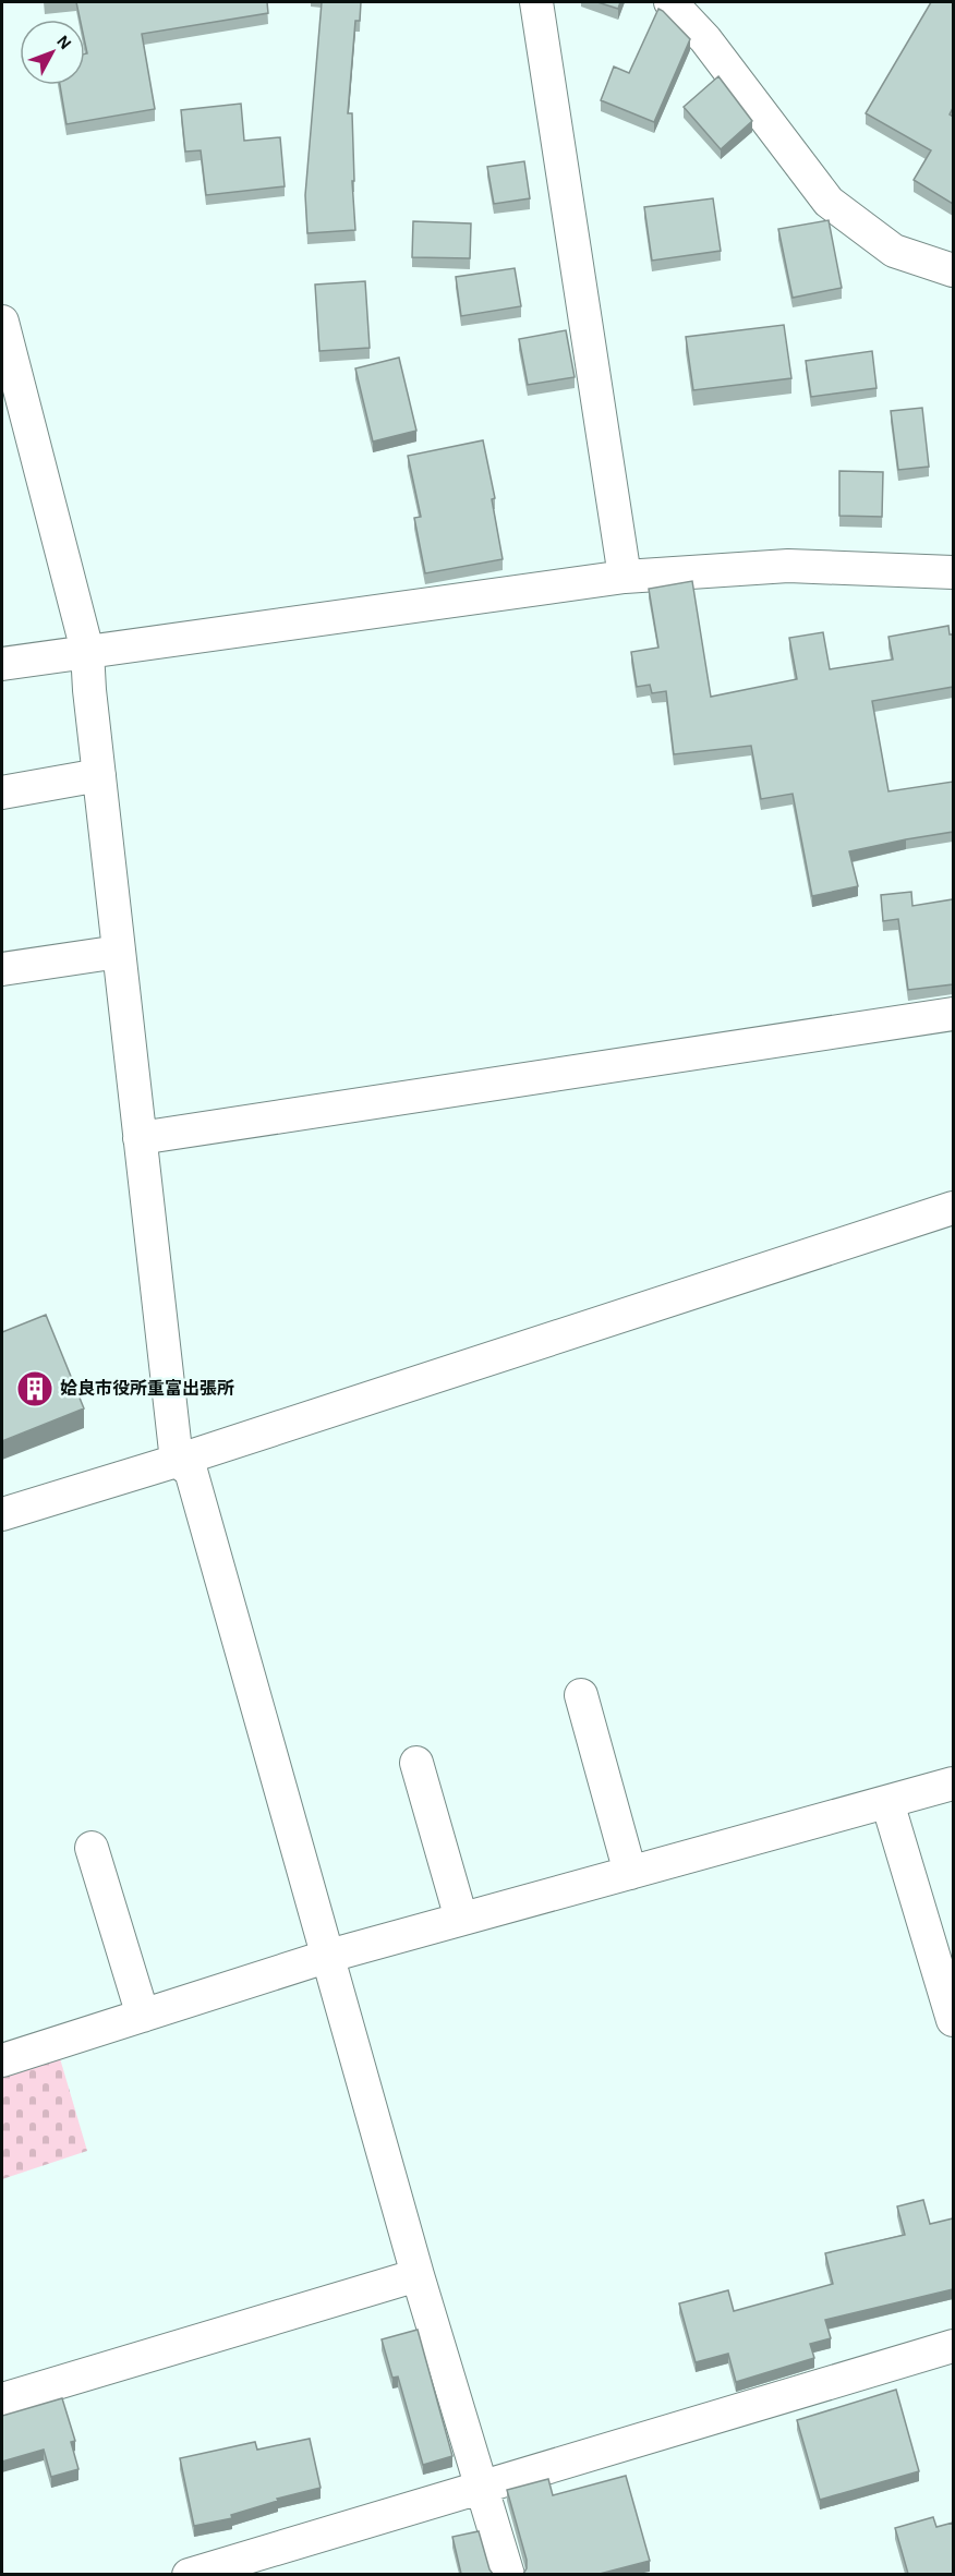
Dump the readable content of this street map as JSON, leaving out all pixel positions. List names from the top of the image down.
{
  "places": {
    "building": ["姶良市役所重富出張所"]
  },
  "north": "top right"
}
